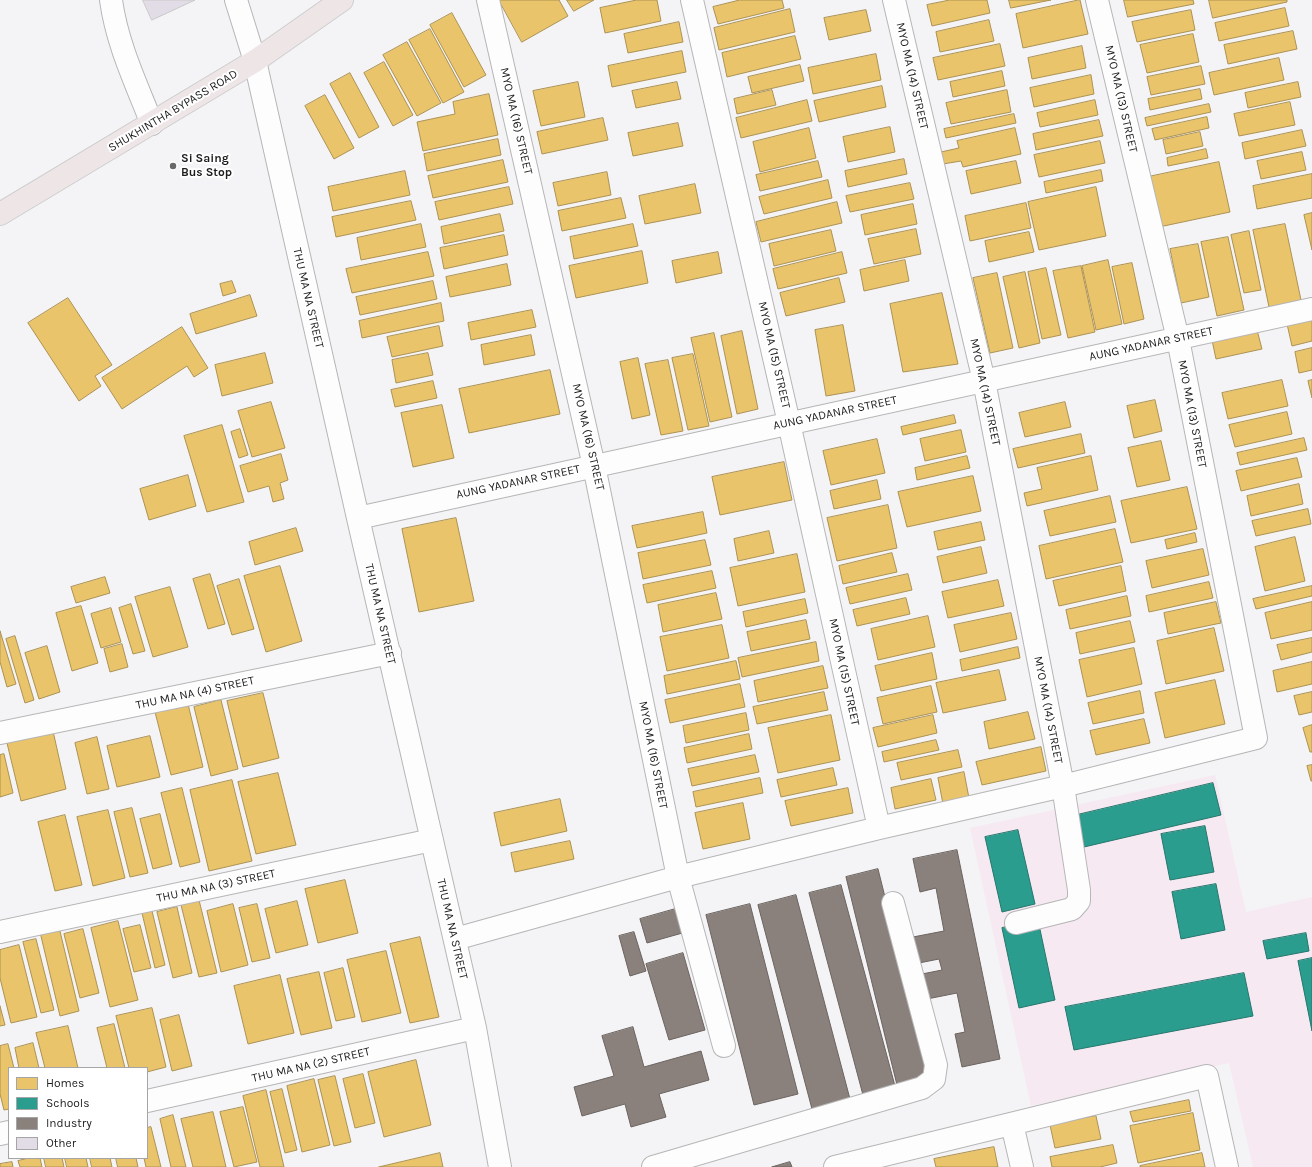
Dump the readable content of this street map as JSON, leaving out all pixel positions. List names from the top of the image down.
{
  "streets": {
    "main road": ["SHUKHINTHA BYPASS ROAD"],
    "street": [
      "MYO MA (14) STREET",
      "MYO MA (13) STREET",
      "MYO MA (16) STREET",
      "THU MA NA STREET",
      "AUNG YADANAR STREET",
      "MYO MA (15) STREET",
      "THU MA NA (4) STREET",
      "THU MA NA (3) STREET",
      "THU MA NA (2) STREET"
    ]
  },
  "crossings": [
    ["MYO MA (14) STREET", "MYO MA (13) STREET"],
    ["MYO MA (14) STREET", "AUNG YADANAR STREET"],
    ["MYO MA (13) STREET", "AUNG YADANAR STREET"],
    ["SHUKHINTHA BYPASS ROAD", "THU MA NA STREET"],
    ["MYO MA (16) STREET", "AUNG YADANAR STREET"],
    ["THU MA NA STREET", "AUNG YADANAR STREET"],
    ["THU MA NA STREET", "THU MA NA (4) STREET"],
    ["THU MA NA STREET", "THU MA NA (3) STREET"],
    ["THU MA NA STREET", "THU MA NA (2) STREET"],
    ["AUNG YADANAR STREET", "MYO MA (15) STREET"]
  ],
  "places": ["Si Saing Bus Stop"],
  "legend": [
    "Homes",
    "Schools",
    "Industry",
    "Other"
  ]
}
